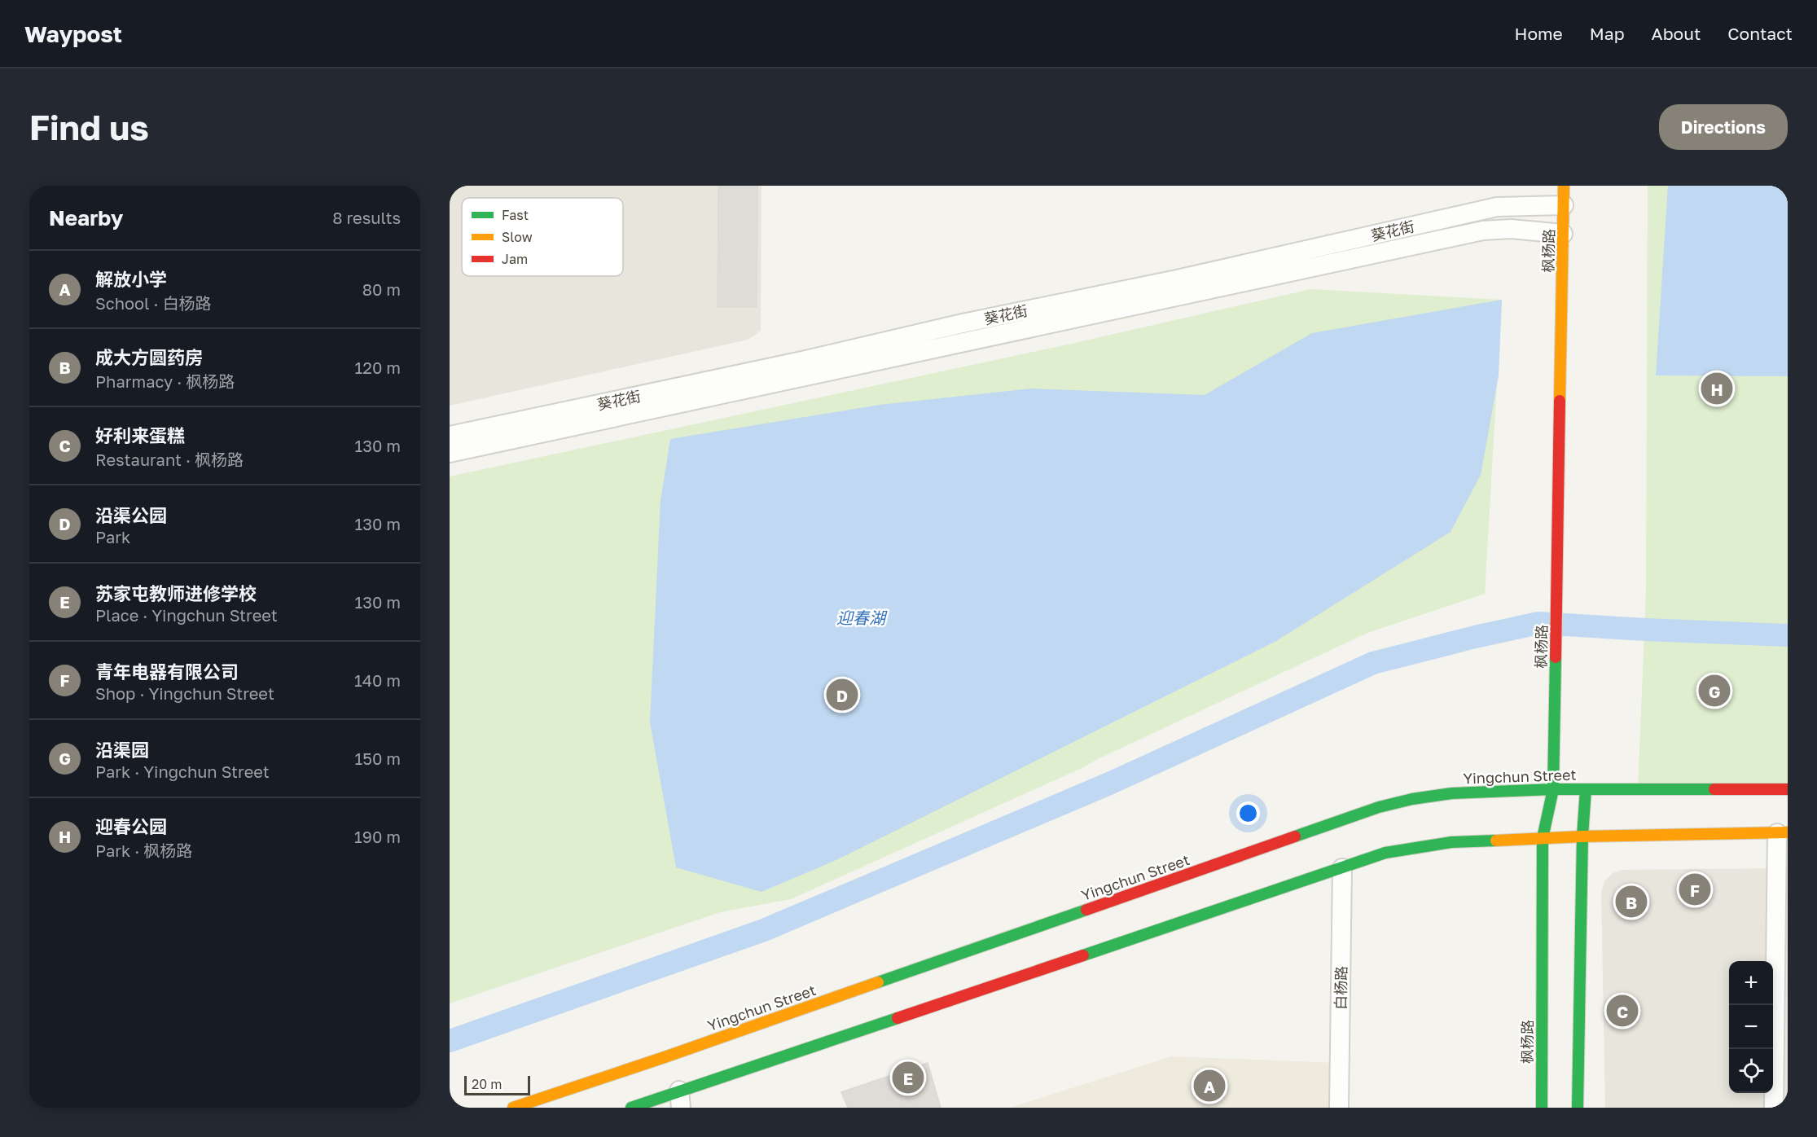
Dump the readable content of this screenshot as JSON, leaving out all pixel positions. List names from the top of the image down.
{
  "streets": {
    "street": [
      "葵花街",
      "枫杨路",
      "Yingchun Street",
      "白杨路"
    ]
  },
  "crossings": [
    ["葵花街", "枫杨路"],
    ["枫杨路", "Yingchun Street"]
  ],
  "water": ["迎春湖"],
  "legend": ["Fast", "Slow", "Jam"],
  "scale_bar": "20 m",
  "page": {
    "header": "Waypost",
    "nav": [
      "Home",
      "Map",
      "About",
      "Contact"
    ],
    "buttons": "Directions",
    "title": "Find us",
    "heading": ["Nearby", "8 results"],
    "list": [
      {
        "mark": "A",
        "name": "解放小学",
        "note": "School · 白杨路",
        "value": "80 m"
      },
      {
        "mark": "B",
        "name": "成大方圆药房",
        "note": "Pharmacy · 枫杨路",
        "value": "120 m"
      },
      {
        "mark": "C",
        "name": "好利来蛋糕",
        "note": "Restaurant · 枫杨路",
        "value": "130 m"
      },
      {
        "mark": "D",
        "name": "沿渠公园",
        "note": "Park",
        "value": "130 m"
      },
      {
        "mark": "E",
        "name": "苏家屯教师进修学校",
        "note": "Place · Yingchun Street",
        "value": "130 m"
      },
      {
        "mark": "F",
        "name": "青年电器有限公司",
        "note": "Shop · Yingchun Street",
        "value": "140 m"
      },
      {
        "mark": "G",
        "name": "沿渠园",
        "note": "Park · Yingchun Street",
        "value": "150 m"
      },
      {
        "mark": "H",
        "name": "迎春公园",
        "note": "Park · 枫杨路",
        "value": "190 m"
      }
    ],
    "pins": [
      "H",
      "G",
      "D",
      "F",
      "B",
      "C",
      "E",
      "A"
    ],
    "map_buttons": ["+", "−"],
    "scale": "20 m"
  }
}
